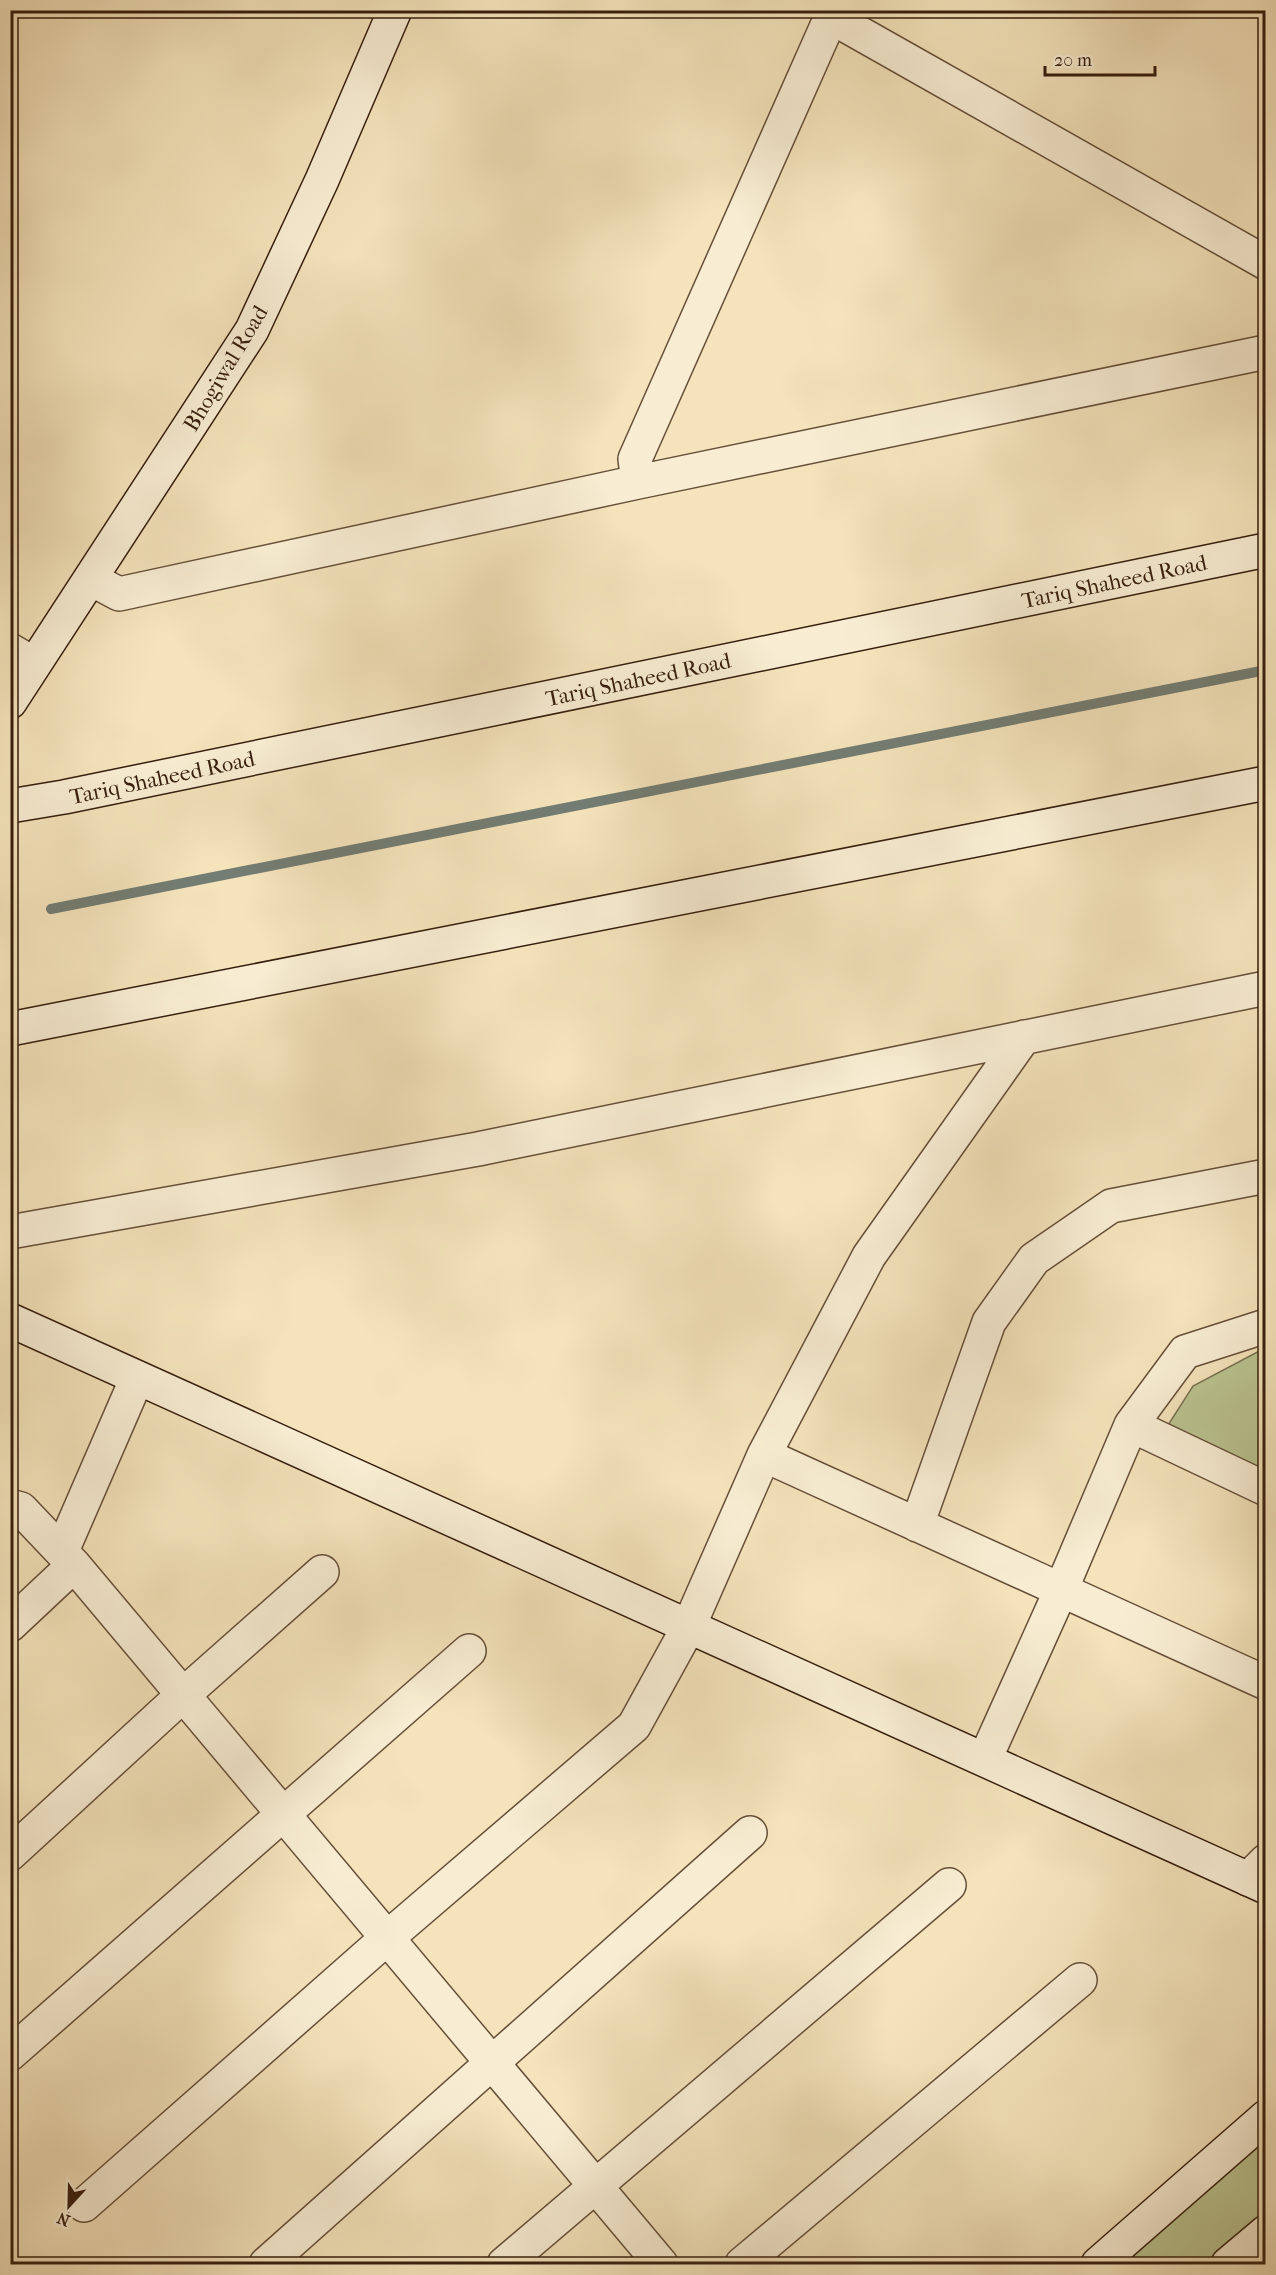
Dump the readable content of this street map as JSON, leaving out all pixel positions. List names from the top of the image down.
{
  "streets": {
    "street": ["Bhogiwal Road", "Tariq Shaheed Road"]
  },
  "scale_bar": "20 m",
  "north": "bottom"
}
